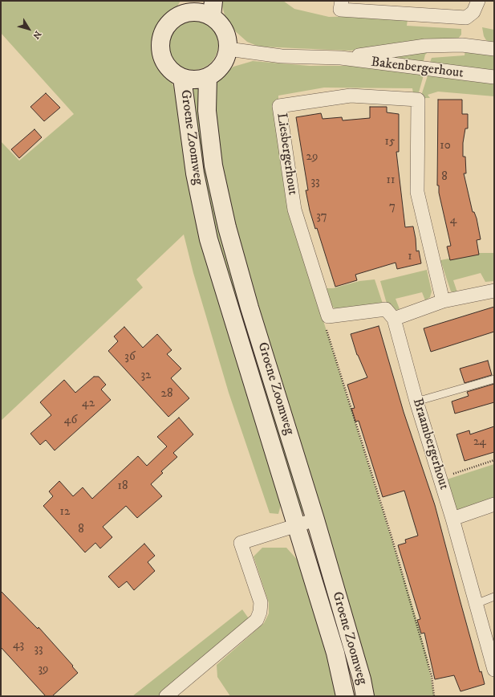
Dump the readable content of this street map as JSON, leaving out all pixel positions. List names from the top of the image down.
{
  "streets": {
    "main road": ["Groene Zoomweg"],
    "street": ["Bakenbergerhout", "Liesbergerhout", "Braambergerhout"]
  },
  "crossings": [
    ["Bakenbergerhout", "Groene Zoomweg"]
  ],
  "house_numbers": [
    "15",
    "10",
    "29",
    "8",
    "11",
    "33",
    "7",
    "37",
    "4",
    "1",
    "36",
    "32",
    "28",
    "42",
    "46",
    "24",
    "18",
    "12",
    "8",
    "43",
    "33",
    "39"
  ],
  "north": "bottom right"
}
